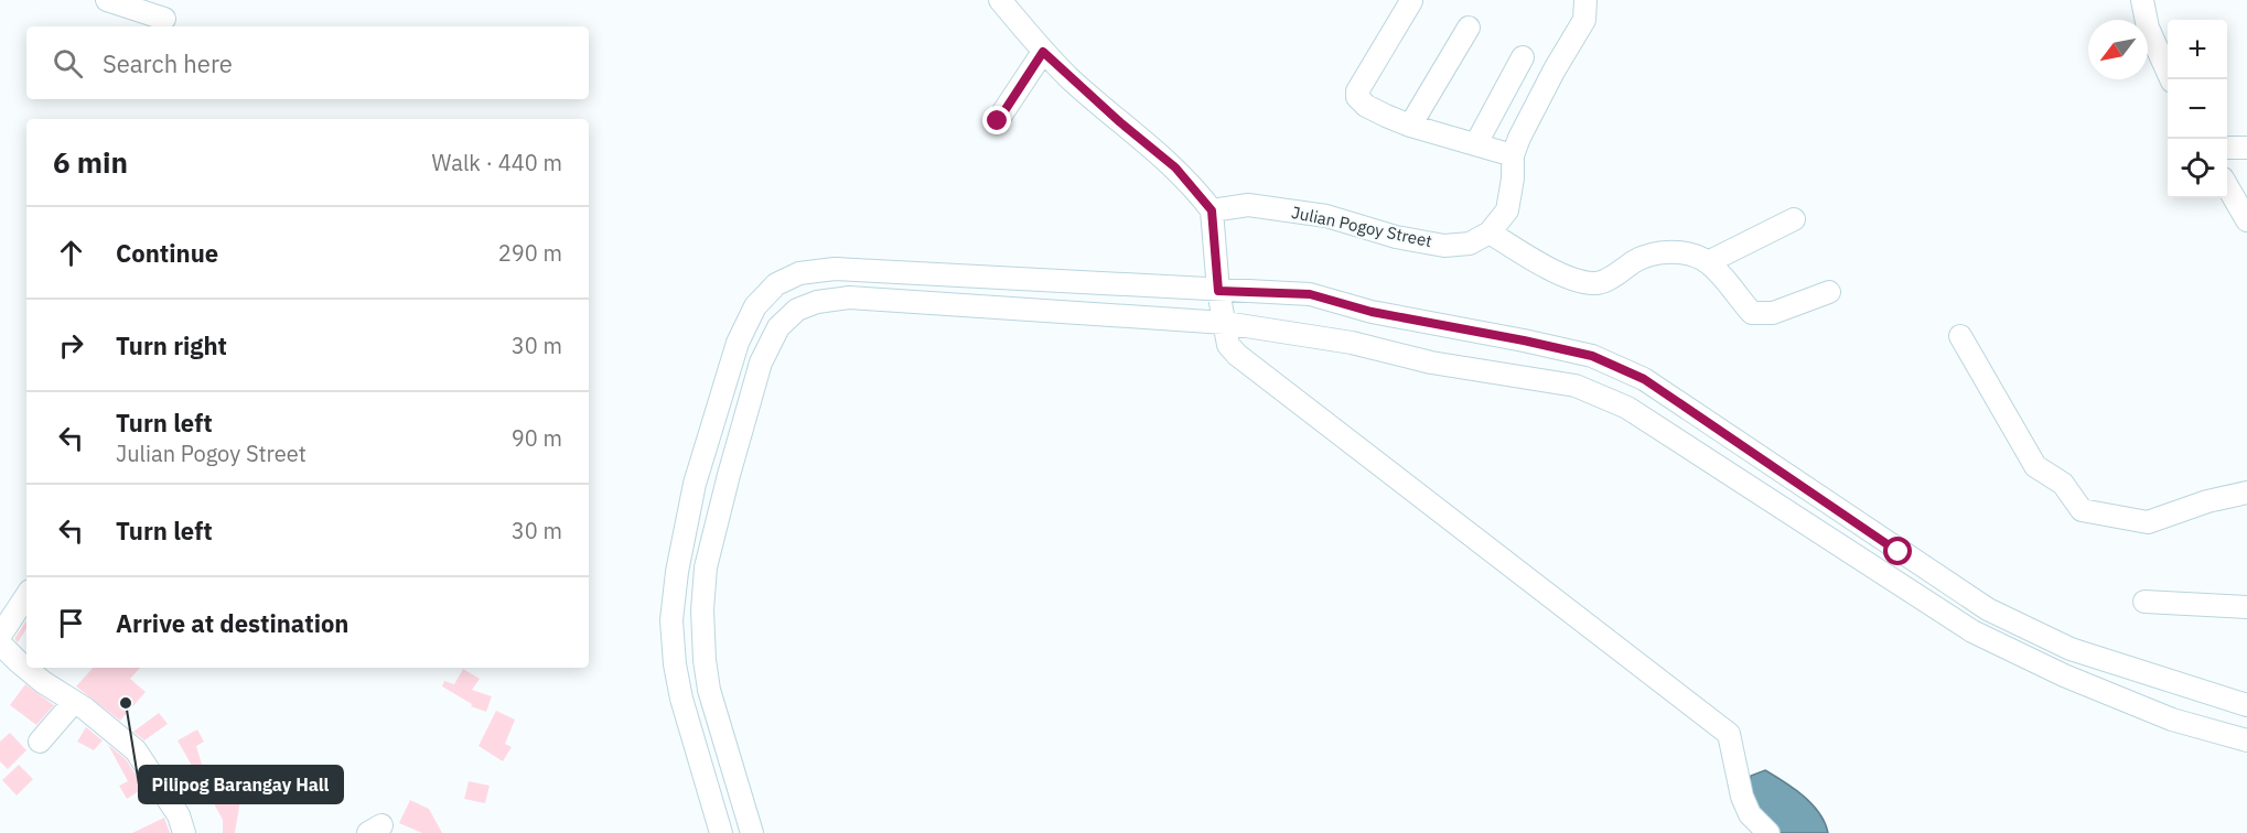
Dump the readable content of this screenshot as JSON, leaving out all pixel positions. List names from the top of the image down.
{
  "streets": {
    "street": ["Julian Pogoy Street"]
  },
  "places": ["Pilipog Barangay Hall"],
  "north": "bottom left",
  "page": {
    "map_buttons": ["+", "−"],
    "search": "Search here",
    "heading": ["6 min", "Walk · 440 m"],
    "list": [
      ["Continue", "290 m"],
      ["Turn right", "30 m"],
      ["Turn left", "Julian Pogoy Street", "90 m"],
      ["Turn left", "30 m"],
      "Arrive at destination"
    ]
  }
}
